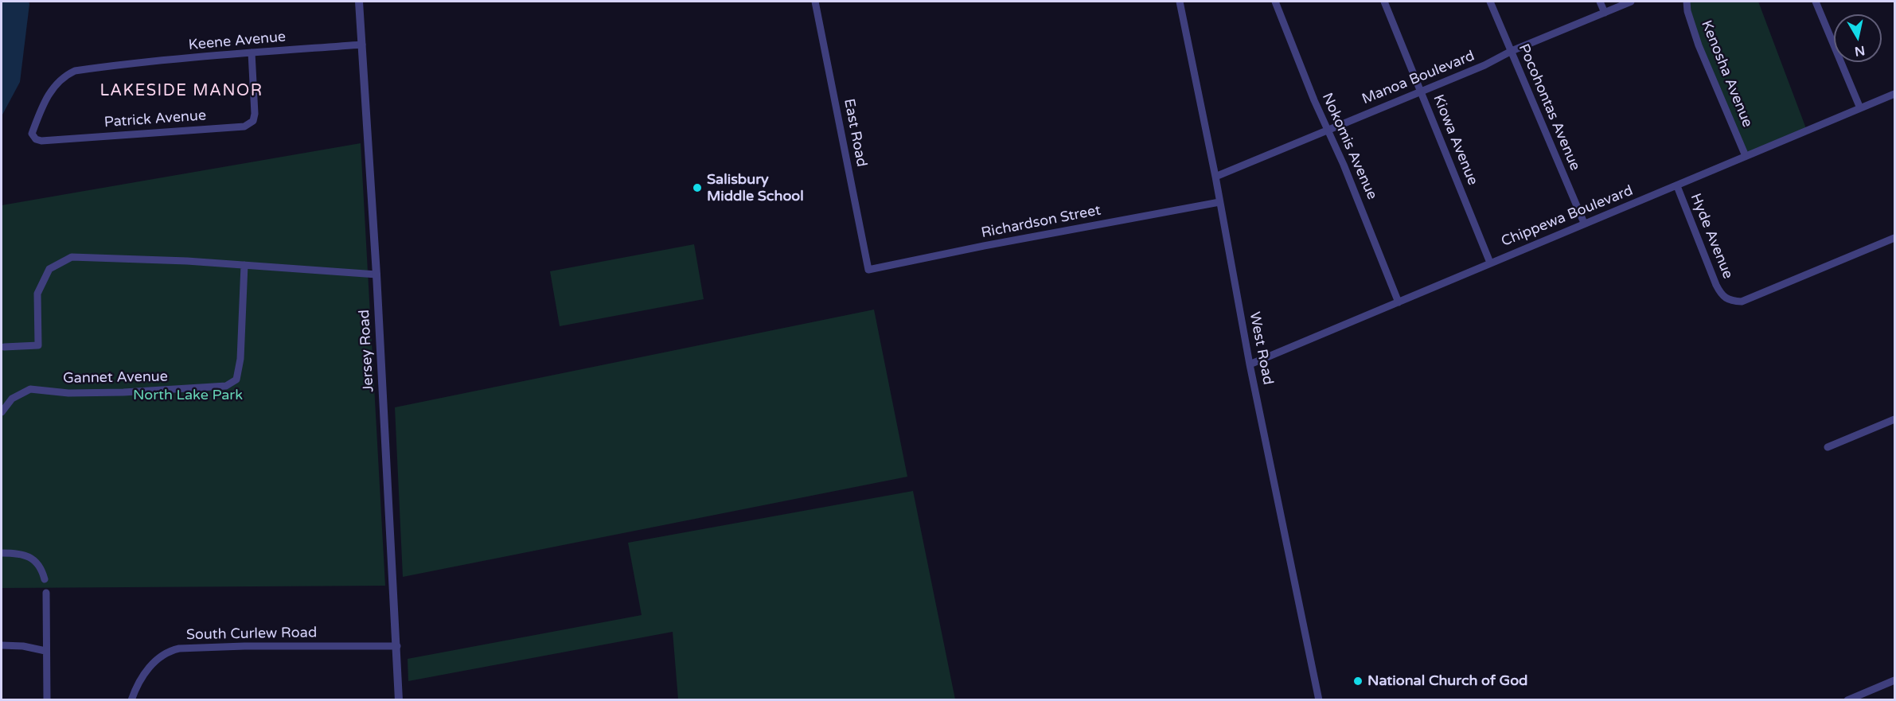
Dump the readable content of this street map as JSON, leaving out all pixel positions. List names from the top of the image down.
{
  "streets": {
    "street": [
      "Keene Avenue",
      "Kenosha Avenue",
      "Manoa Boulevard",
      "Pocohontas Avenue",
      "Patrick Avenue",
      "East Road",
      "Kiowa Avenue",
      "Nokomis Avenue",
      "Chippewa Boulevard",
      "Richardson Street",
      "Hyde Avenue",
      "West Road",
      "Jersey Road",
      "Gannet Avenue",
      "South Curlew Road"
    ]
  },
  "crossings": [
    ["Keene Avenue", "Patrick Avenue"],
    ["Keene Avenue", "Jersey Road"],
    ["Kenosha Avenue", "Chippewa Boulevard"],
    ["Manoa Boulevard", "Pocohontas Avenue"],
    ["Manoa Boulevard", "Kiowa Avenue"],
    ["Manoa Boulevard", "Nokomis Avenue"],
    ["Manoa Boulevard", "West Road"],
    ["Pocohontas Avenue", "Chippewa Boulevard"],
    ["East Road", "Richardson Street"],
    ["Kiowa Avenue", "Chippewa Boulevard"],
    ["Nokomis Avenue", "Chippewa Boulevard"],
    ["Chippewa Boulevard", "Hyde Avenue"],
    ["Chippewa Boulevard", "West Road"],
    ["Richardson Street", "West Road"],
    ["Jersey Road", "South Curlew Road"]
  ],
  "districts": ["LAKESIDE MANOR"],
  "parks": ["North Lake Park"],
  "places": ["Salisbury Middle School", "National Church of God"],
  "north": "bottom"
}
